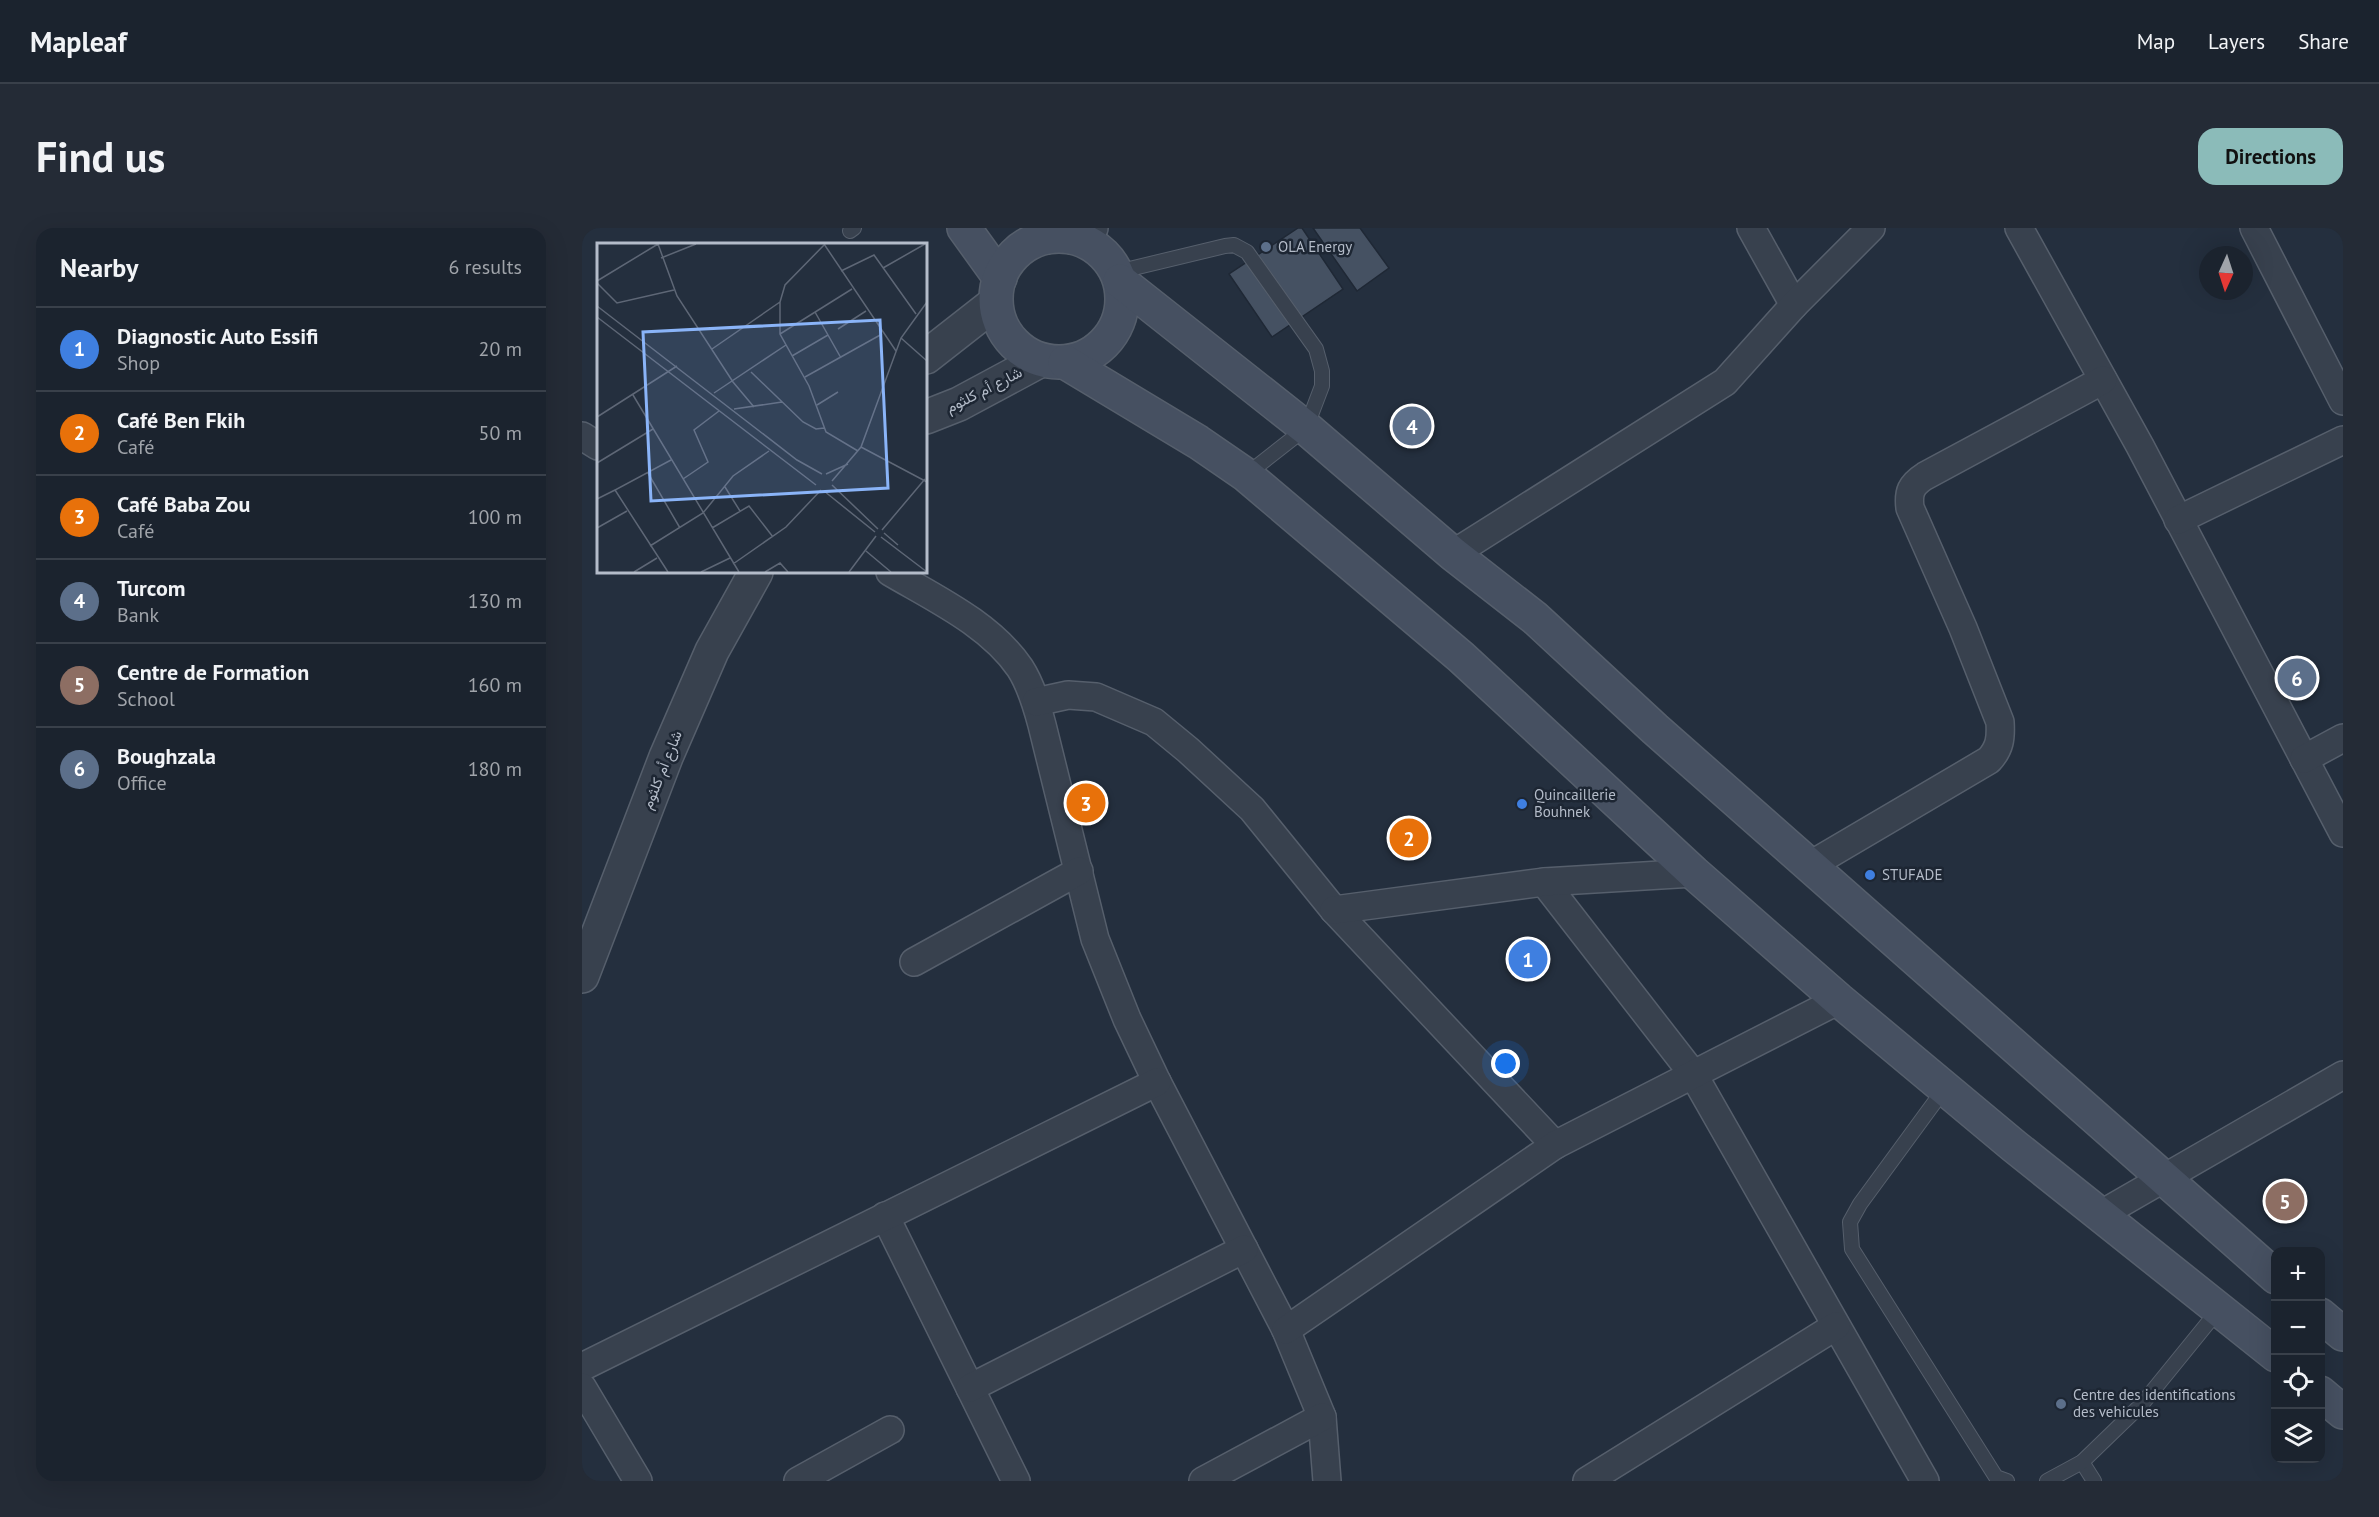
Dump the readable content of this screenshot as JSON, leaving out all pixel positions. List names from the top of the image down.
{
  "streets": {
    "street": ["شارع أم كلثوم"]
  },
  "places": [
    "OLA Energy",
    "Quincaillerie Bouhnek",
    "STUFADE",
    "Centre des identifications des vehicules"
  ],
  "north": "bottom",
  "page": {
    "header": "Mapleaf",
    "nav": ["Map", "Layers", "Share"],
    "buttons": "Directions",
    "title": "Find us",
    "heading": ["Nearby", "6 results"],
    "list": [
      {
        "mark": "1",
        "name": "Diagnostic Auto Essifi",
        "note": "Shop",
        "value": "20 m"
      },
      {
        "mark": "2",
        "name": "Café Ben Fkih",
        "note": "Café",
        "value": "50 m"
      },
      {
        "mark": "3",
        "name": "Café Baba Zou",
        "note": "Café",
        "value": "100 m"
      },
      {
        "mark": "4",
        "name": "Turcom",
        "note": "Bank",
        "value": "130 m"
      },
      {
        "mark": "5",
        "name": "Centre de Formation",
        "note": "School",
        "value": "160 m"
      },
      {
        "mark": "6",
        "name": "Boughzala",
        "note": "Office",
        "value": "180 m"
      }
    ],
    "pins": [
      "4",
      "6",
      "3",
      "2",
      "1",
      "5"
    ],
    "map_buttons": ["+", "−"]
  }
}
